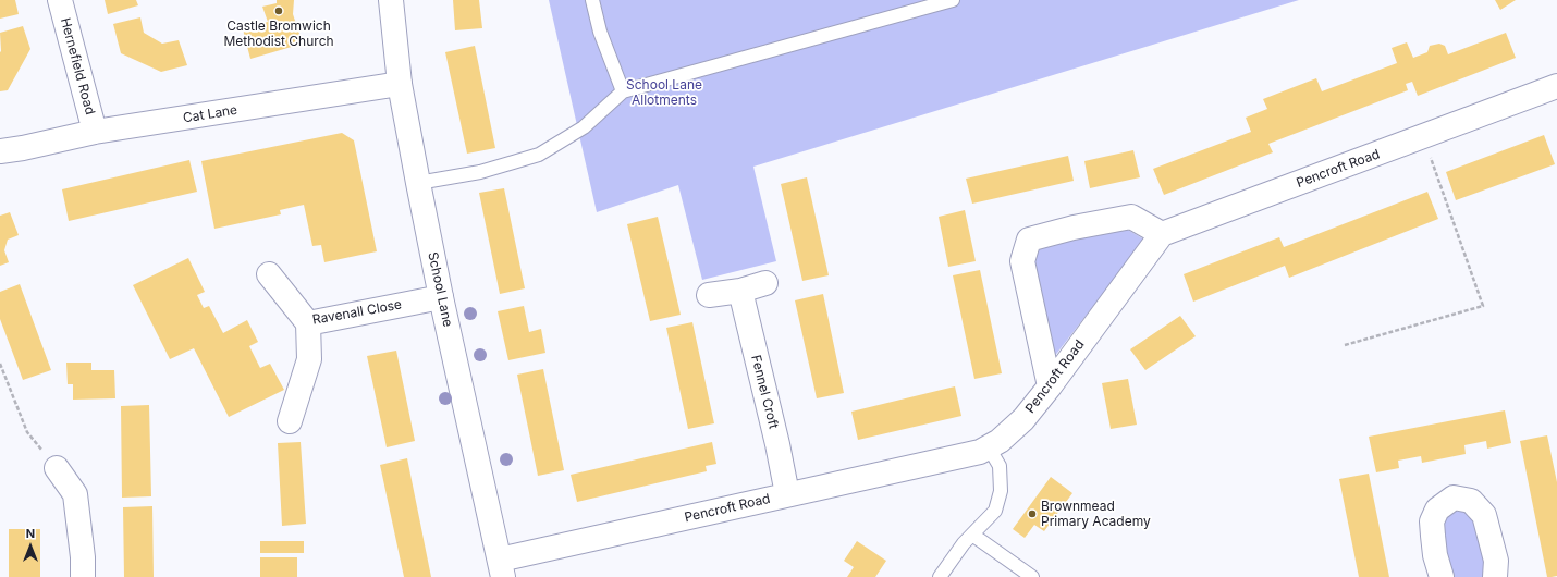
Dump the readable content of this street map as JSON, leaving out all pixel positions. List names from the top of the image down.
{
  "streets": {
    "street": [
      "Hernefield Road",
      "Cat Lane",
      "Pencroft Road",
      "School Lane",
      "Ravenall Close",
      "Fennel Croft"
    ]
  },
  "crossings": [
    ["Hernefield Road", "Cat Lane"],
    ["Cat Lane", "School Lane"],
    ["Pencroft Road", "School Lane"],
    ["Pencroft Road", "Fennel Croft"],
    ["School Lane", "Ravenall Close"]
  ],
  "parks": ["School Lane Allotments"],
  "places": ["Castle Bromwich Methodist Church", "Brownmead Primary Academy"],
  "north": "top"
}
